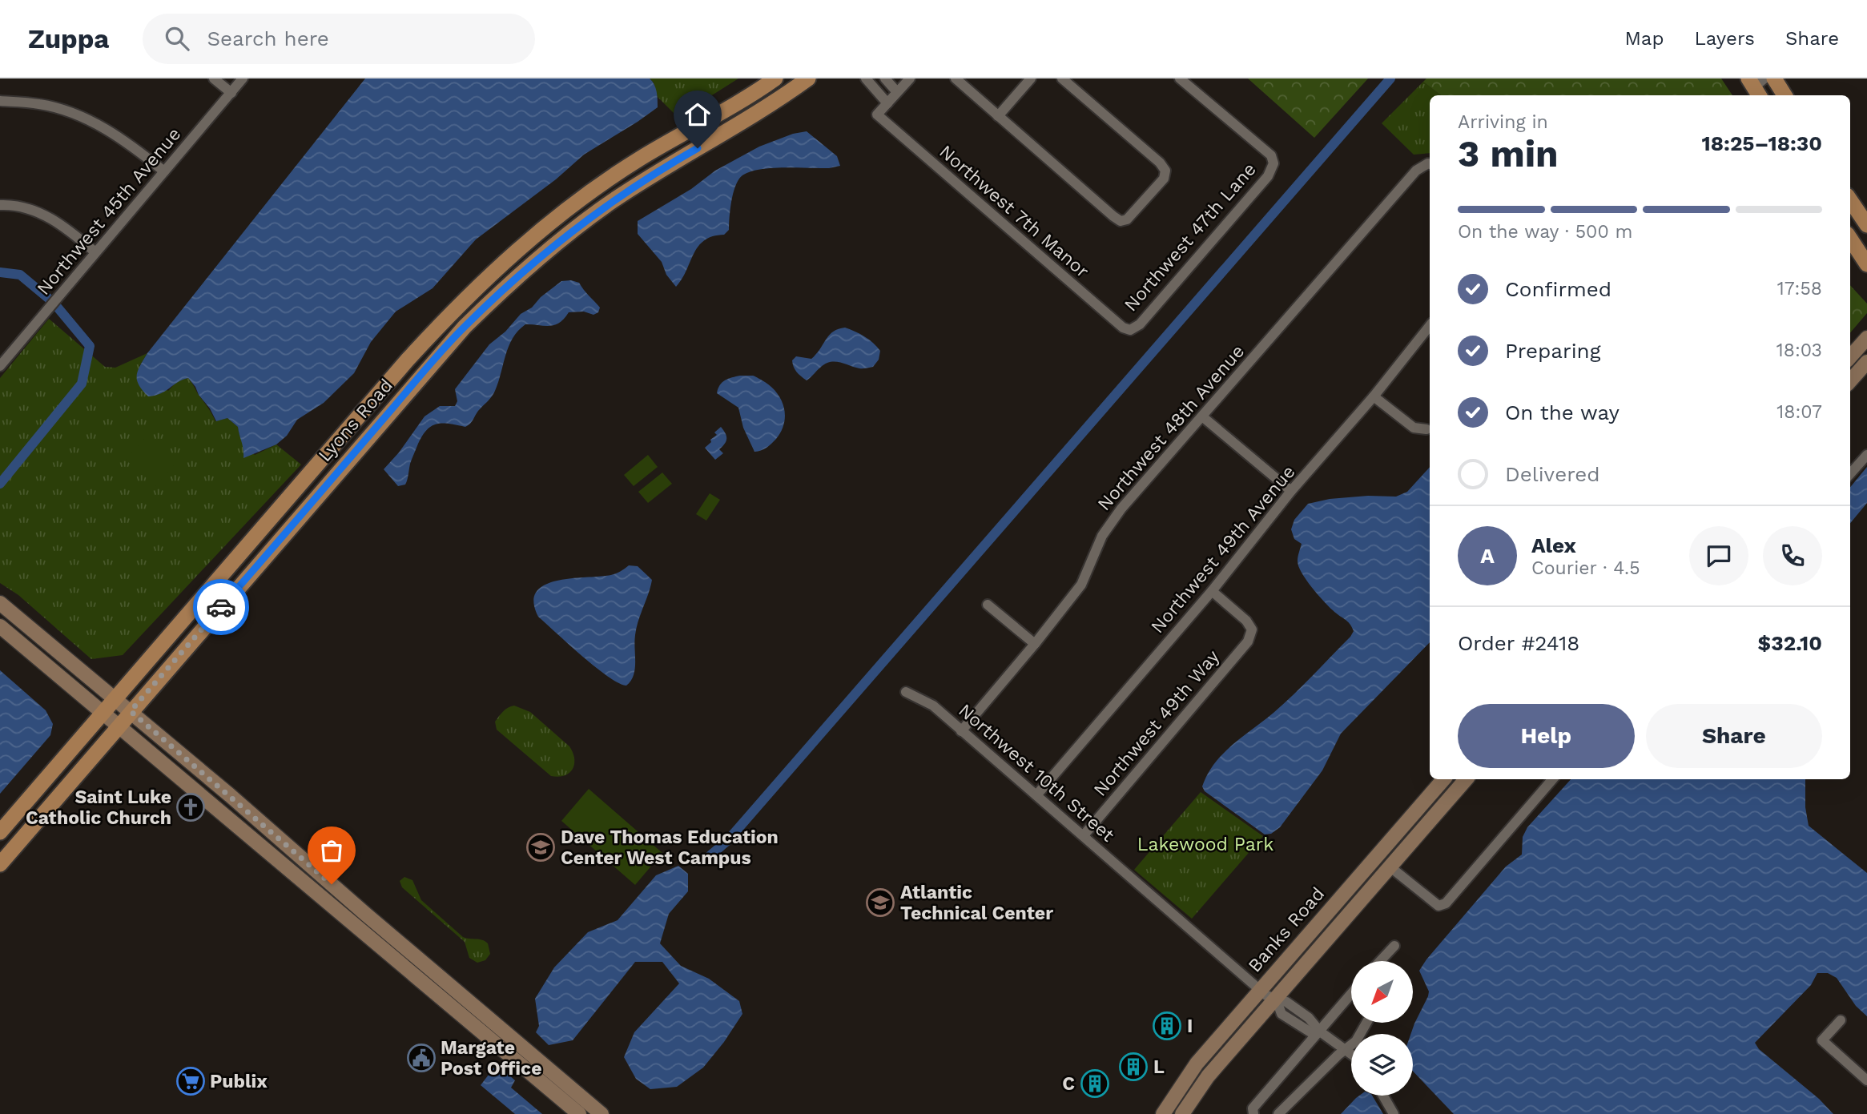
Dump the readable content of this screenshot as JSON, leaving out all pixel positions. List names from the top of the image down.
{
  "streets": {
    "main road": ["Lyons Road", "Banks Road"],
    "street": [
      "Northwest 45th Avenue",
      "Northwest 7th Manor",
      "Northwest 47th Lane",
      "Northwest 48th Avenue",
      "Northwest 49th Avenue",
      "Northwest 49th Way",
      "Northwest 10th Street"
    ]
  },
  "crossings": [
    ["Northwest 7th Manor", "Northwest 47th Lane"],
    ["Northwest 48th Avenue", "Northwest 10th Street"],
    ["Northwest 49th Avenue", "Northwest 49th Way"],
    ["Northwest 49th Avenue", "Northwest 10th Street"],
    ["Northwest 49th Way", "Northwest 10th Street"],
    ["Northwest 10th Street", "Banks Road"]
  ],
  "parks": ["Lakewood Park"],
  "places": {
    "church": ["Saint Luke Catholic Church"],
    "school or university": ["Dave Thomas Education Center West Campus", "Atlantic Technical Center"],
    "building": ["I", "L", "C"],
    "public building": ["Margate Post Office"],
    "supermarket": ["Publix"]
  },
  "north": "bottom left",
  "page": {
    "header": "Zuppa",
    "search": "Search here",
    "nav": ["Map", "Layers", "Share"],
    "heading": ["3 min", "Arriving in", "18:25–18:30"],
    "panel": [
      "Alex",
      "Courier · 4.5",
      "Order #2418",
      "$32.10"
    ],
    "bar": "On the way · 500 m",
    "list": [
      ["Confirmed", "17:58"],
      ["Preparing", "18:03"],
      ["On the way", "18:07"],
      "Delivered"
    ],
    "round": "A",
    "buttons": ["Help", "Share"]
  }
}
